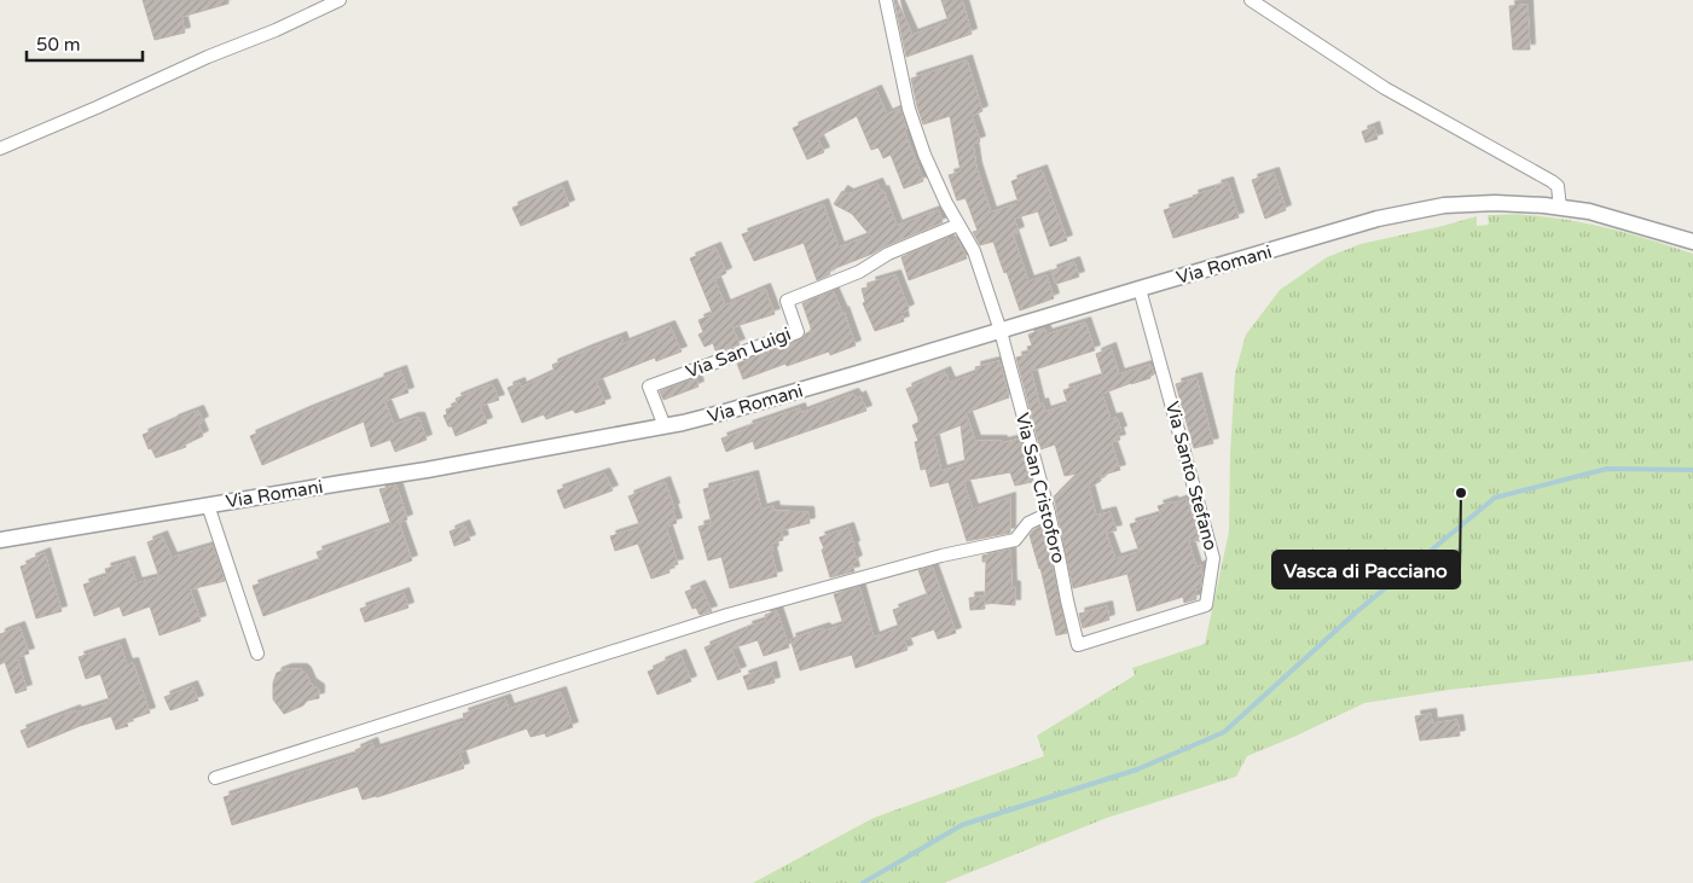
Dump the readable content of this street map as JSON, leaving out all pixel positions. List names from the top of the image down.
{
  "streets": {
    "street": [
      "Via Romani",
      "Via San Luigi",
      "Via Santo Stefano",
      "Via San Cristoforo"
    ]
  },
  "crossings": [
    ["Via Romani", "Via San Luigi"],
    ["Via Romani", "Via Santo Stefano"],
    ["Via Romani", "Via San Cristoforo"],
    ["Via San Luigi", "Via San Cristoforo"],
    ["Via Santo Stefano", "Via San Cristoforo"]
  ],
  "places": ["Vasca di Pacciano"],
  "scale_bar": "50 m"
}
